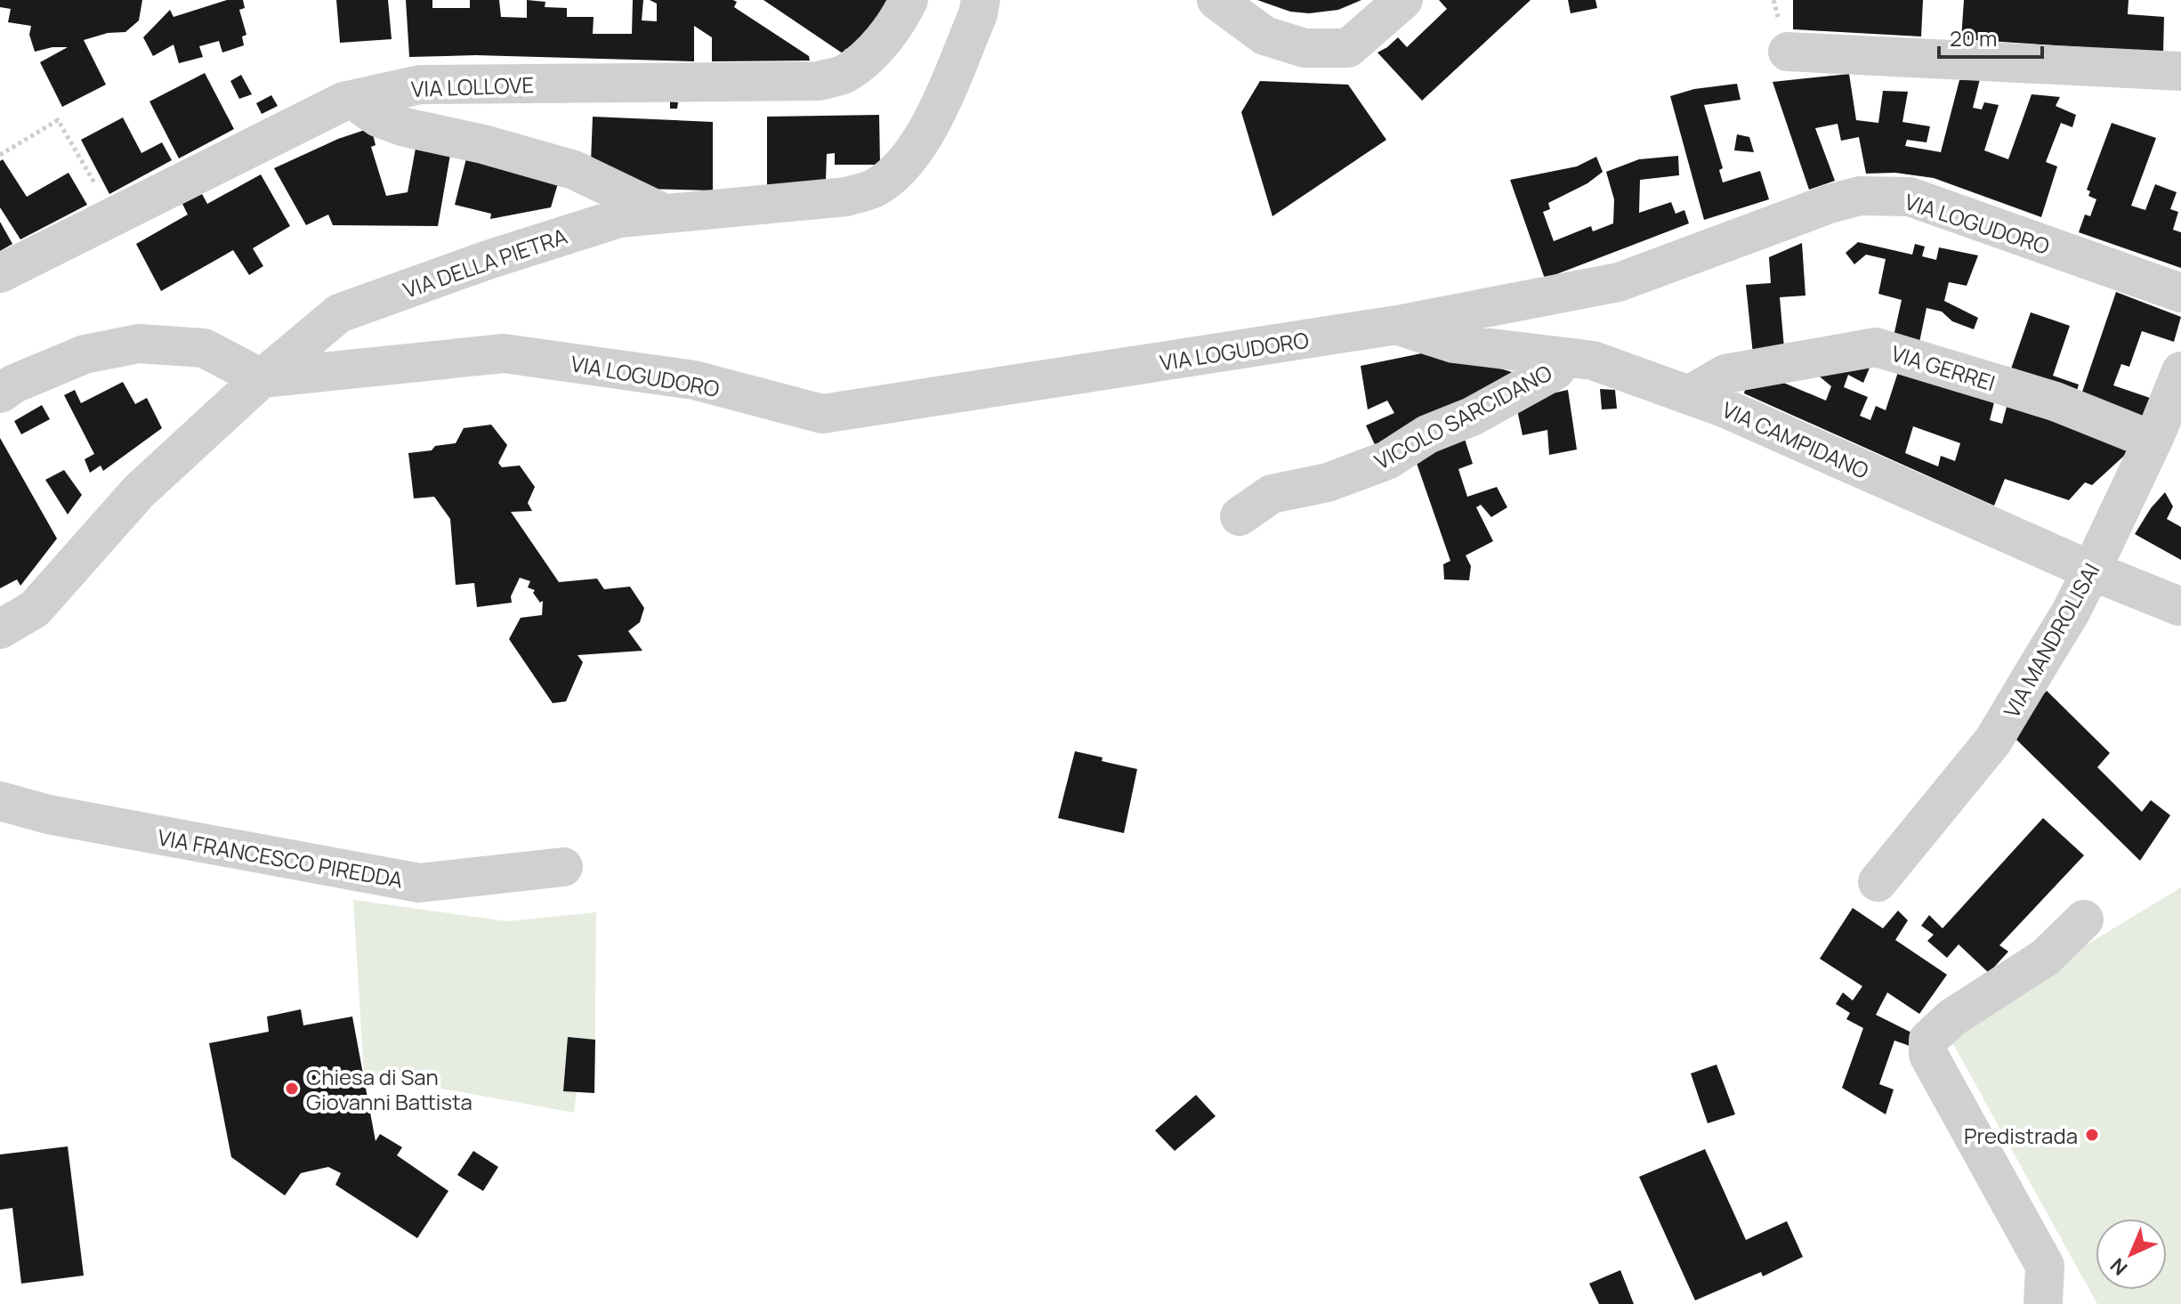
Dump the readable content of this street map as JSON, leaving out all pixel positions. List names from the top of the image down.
{
  "streets": {
    "street": [
      "VIA LOLLOVE",
      "VIA LOGUDORO",
      "VIA DELLA PIETRA",
      "VIA GERREI",
      "VICOLO SARCIDANO",
      "VIA CAMPIDANO",
      "VIA MANDROLISAI",
      "VIA FRANCESCO PIREDDA"
    ]
  },
  "crossings": [
    ["VIA LOGUDORO", "VIA DELLA PIETRA"],
    ["VIA LOGUDORO", "VIA CAMPIDANO"],
    ["VIA GERREI", "VIA CAMPIDANO"],
    ["VIA GERREI", "VIA MANDROLISAI"],
    ["VICOLO SARCIDANO", "VIA CAMPIDANO"],
    ["VIA CAMPIDANO", "VIA MANDROLISAI"]
  ],
  "places": ["Chiesa di San Giovanni Battista", "Predistrada"],
  "scale_bar": "20 m",
  "north": "bottom left"
}
